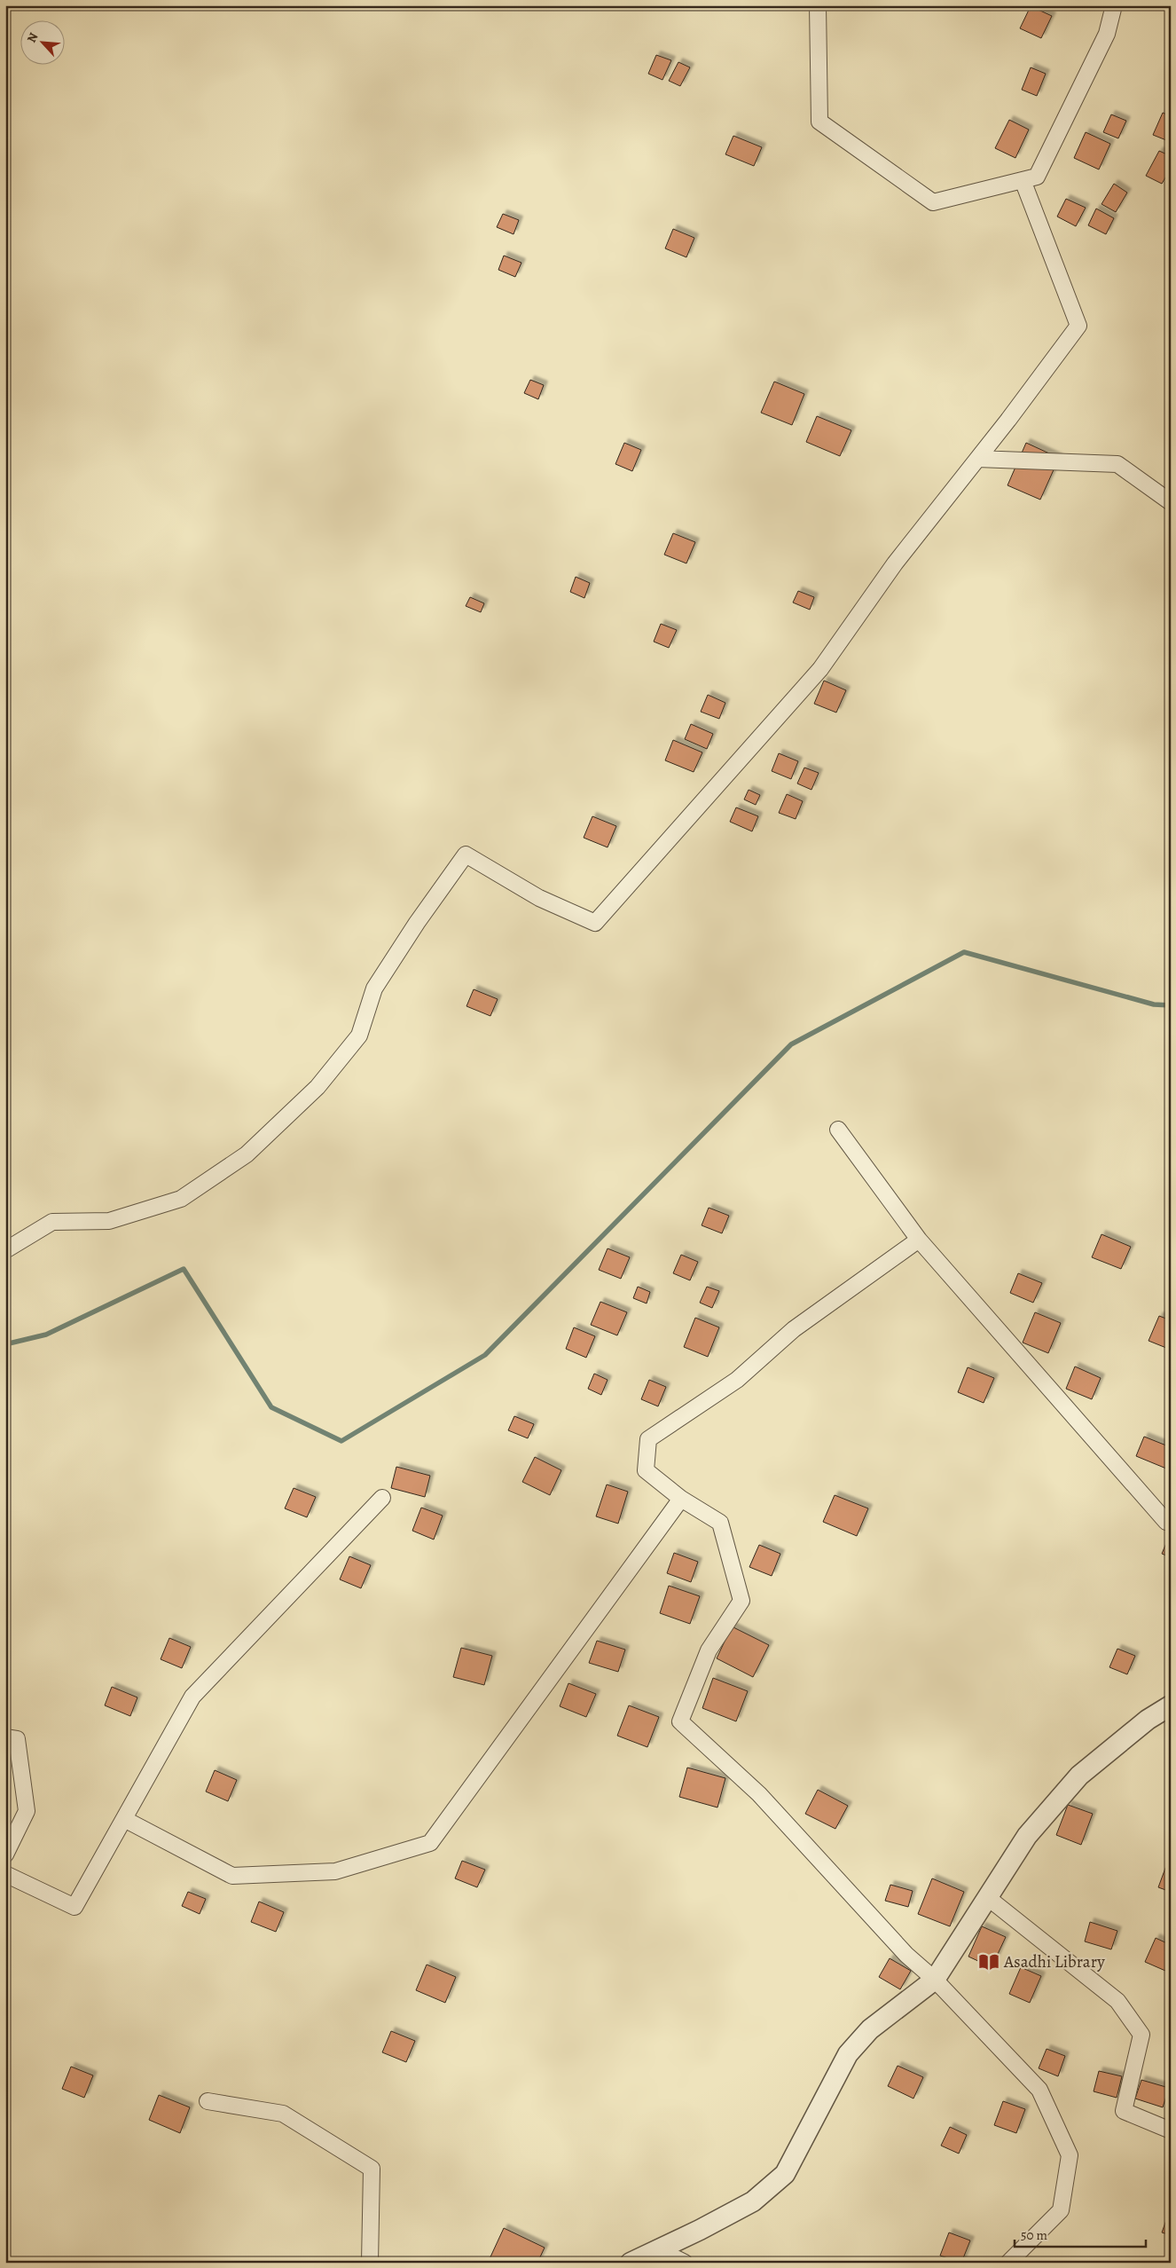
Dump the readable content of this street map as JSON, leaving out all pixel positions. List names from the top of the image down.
{
  "places": {
    "library": ["Asadhi Library"]
  },
  "scale_bar": "50 m",
  "north": "top left"
}
